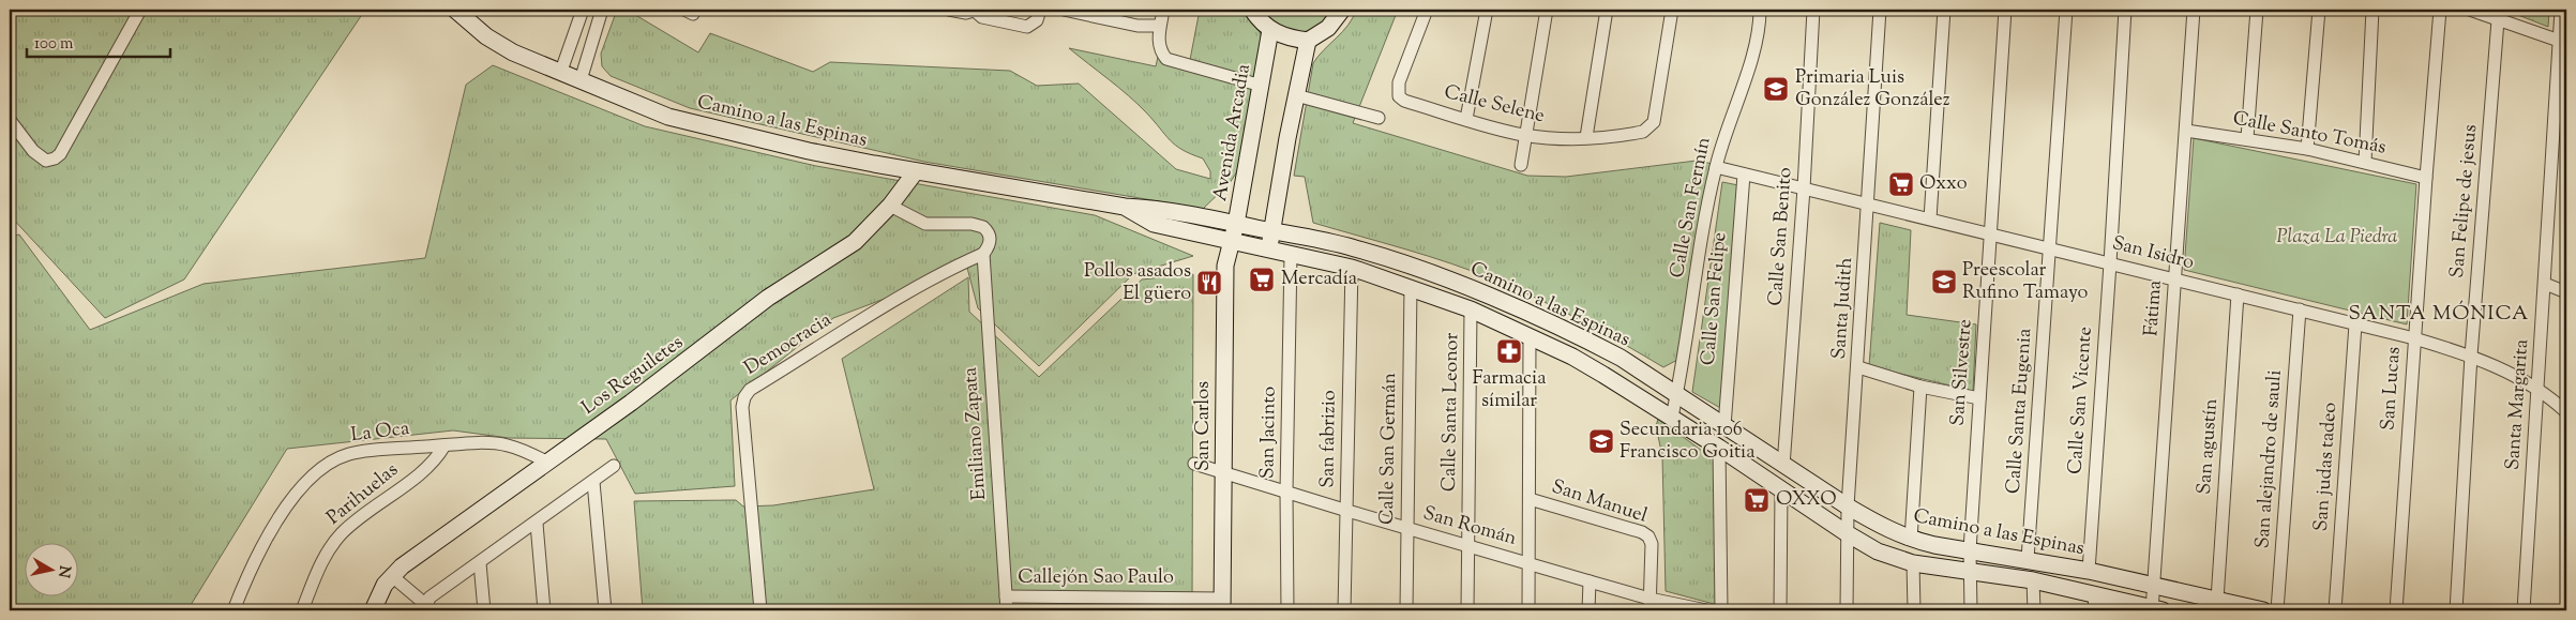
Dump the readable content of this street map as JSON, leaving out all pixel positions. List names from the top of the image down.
{
  "streets": {
    "street": [
      "Calle Selene",
      "Camino a las Espinas",
      "Avenida Arcadia",
      "Calle Santo Tomás",
      "San Felipe de jesus",
      "Calle San Fermín",
      "Calle San Benito",
      "San Isidro",
      "Calle San Felipe",
      "Santa Judith",
      "Fátima",
      "Democracia",
      "San Silvestre",
      "Los Reguiletes",
      "San Lucas",
      "Calle San Vicente",
      "Santa Margarita",
      "Calle Santa Eugenia",
      "Calle Santa Leonor",
      "San Carlos",
      "La Oca",
      "San Jacinto",
      "Emiliano Zapata",
      "San fabrizio",
      "San agustín",
      "Calle San Germán",
      "San alejandro de sauli",
      "San judas tadeo",
      "Parihuelas",
      "San Manuel",
      "San Román",
      "Callejón Sao Paulo"
    ]
  },
  "crossings": [
    ["Camino a las Espinas", "Avenida Arcadia"],
    ["Camino a las Espinas", "Calle San Fermín"],
    ["Camino a las Espinas", "Calle San Benito"],
    ["Camino a las Espinas", "Calle San Felipe"],
    ["Camino a las Espinas", "Santa Judith"],
    ["Camino a las Espinas", "Fátima"],
    ["Camino a las Espinas", "San Silvestre"],
    ["Camino a las Espinas", "Los Reguiletes"],
    ["Camino a las Espinas", "Calle San Vicente"],
    ["Camino a las Espinas", "Calle Santa Eugenia"],
    ["Camino a las Espinas", "Calle Santa Leonor"],
    ["Camino a las Espinas", "San Carlos"],
    ["Camino a las Espinas", "San Jacinto"],
    ["Camino a las Espinas", "San fabrizio"],
    ["Camino a las Espinas", "San agustín"],
    ["Camino a las Espinas", "Calle San Germán"],
    ["Avenida Arcadia", "San Carlos"],
    ["Calle Santo Tomás", "Fátima"],
    ["Calle Santo Tomás", "San Lucas"],
    ["San Felipe de jesus", "San Isidro"],
    ["Calle San Fermín", "San Isidro"],
    ["Calle San Benito", "San Isidro"],
    ["San Isidro", "Calle San Felipe"],
    ["San Isidro", "Santa Judith"],
    ["San Isidro", "Fátima"],
    ["San Isidro", "San Silvestre"],
    ["San Isidro", "San Lucas"],
    ["San Isidro", "Calle San Vicente"],
    ["San Isidro", "Santa Margarita"],
    ["San Isidro", "Calle Santa Eugenia"],
    ["San Isidro", "San agustín"],
    ["San Isidro", "San alejandro de sauli"],
    ["San Isidro", "San judas tadeo"],
    ["Democracia", "Emiliano Zapata"],
    ["Los Reguiletes", "La Oca"],
    ["Los Reguiletes", "Emiliano Zapata"],
    ["Calle Santa Leonor", "San Román"],
    ["San Carlos", "San Román"],
    ["San Carlos", "Callejón Sao Paulo"],
    ["La Oca", "Parihuelas"],
    ["San Jacinto", "San Román"],
    ["Emiliano Zapata", "Callejón Sao Paulo"],
    ["San fabrizio", "San Román"],
    ["Calle San Germán", "San Román"],
    ["San Manuel", "San Román"]
  ],
  "districts": ["SANTA MÓNICA"],
  "parks": ["Plaza La Piedra"],
  "places": {
    "school or university": ["Primaria Luis González González", "Preescolar Rufino Tamayo", "Secundaria 106 Francisco Goitia"],
    "supermarket": ["Oxxo", "Mercadía", "OXXO"],
    "restaurant": ["Pollos asados El güero"],
    "pharmacy": ["Farmacia símilar"]
  },
  "scale_bar": "100 m",
  "north": "right"
}
